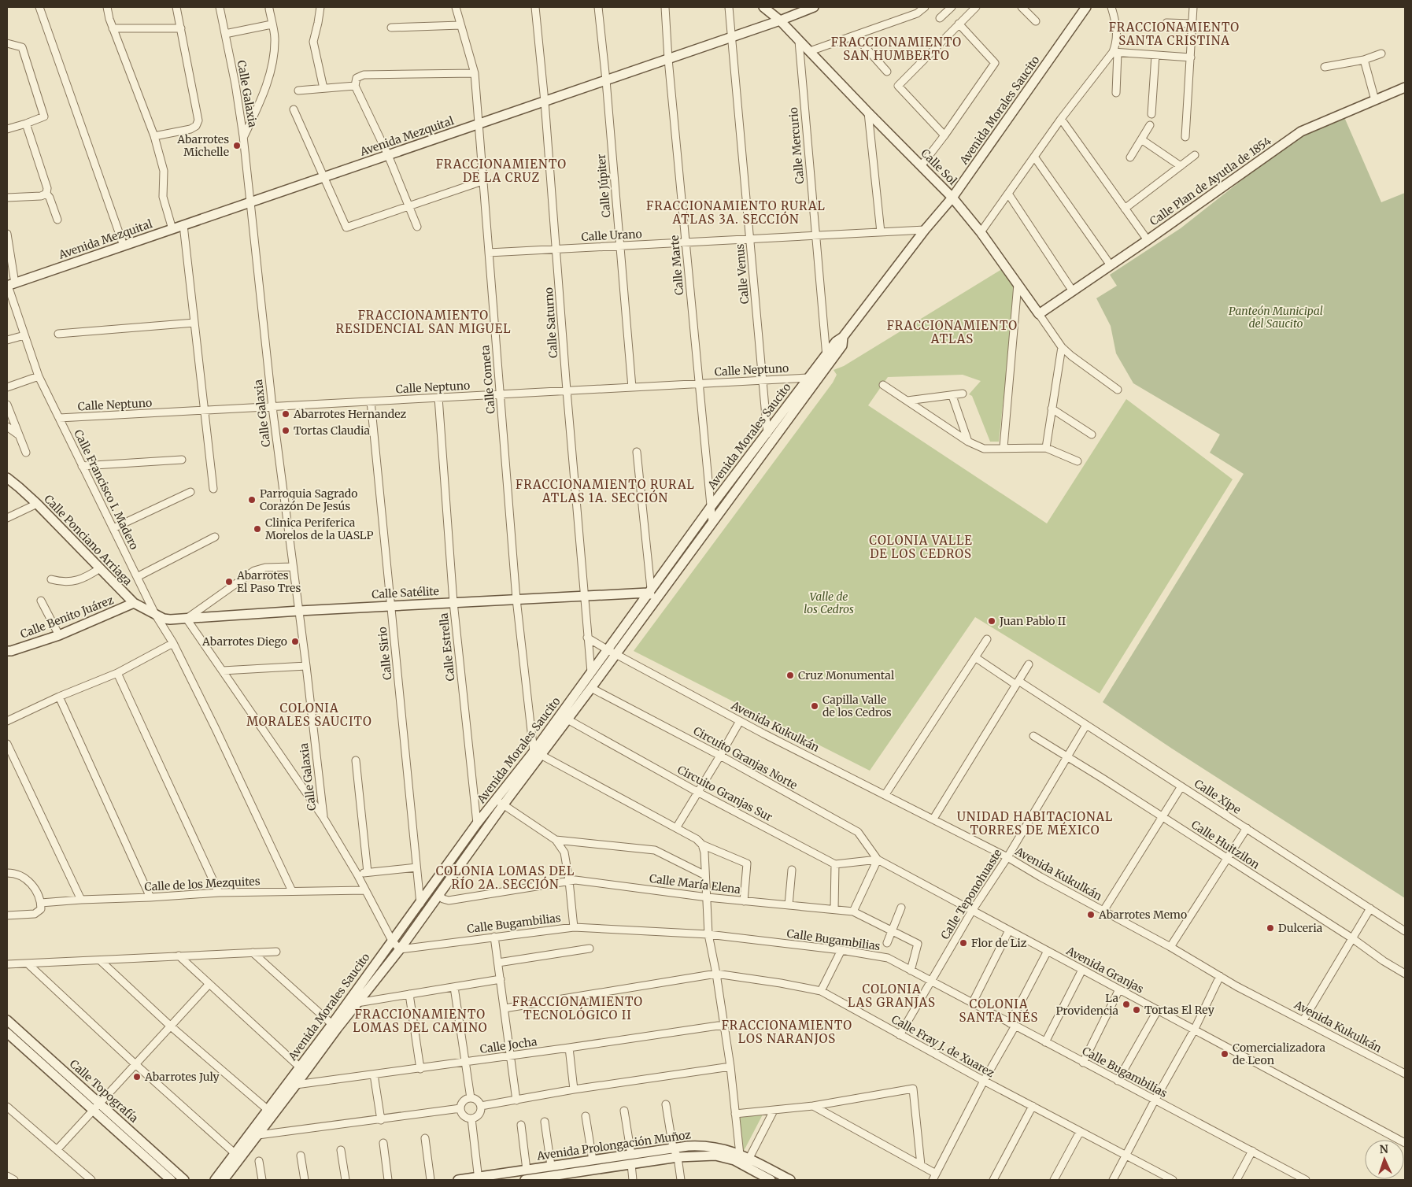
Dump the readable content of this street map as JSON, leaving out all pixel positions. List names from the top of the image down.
{
  "streets": {
    "main road": [
      "Avenida Morales Saucito",
      "Avenida Mezquital",
      "Calle Sol",
      "Calle Plan de Ayutla de 1854",
      "Calle Ponciano Arriaga",
      "Calle Satélite",
      "Calle Benito Juárez",
      "Calle Topografía",
      "Avenida Prolongación Muñoz"
    ],
    "street": [
      "Calle Galaxia",
      "Calle Mercurio",
      "Calle Júpiter",
      "Calle Urano",
      "Calle Marte",
      "Calle Venus",
      "Calle Saturno",
      "Calle Neptuno",
      "Calle Cometa",
      "Calle Francisco I. Madero",
      "Calle Estrella",
      "Calle Sirio",
      "Avenida Kukulkán",
      "Circuito Granjas Norte",
      "Circuito Granjas Sur",
      "Calle Xipe",
      "Calle Huitzilon",
      "Calle de los Mezquites",
      "Calle María Elena",
      "Calle Teponohuaste",
      "Calle Bugambilias",
      "Avenida Granjas",
      "Calle Jocha",
      "Calle Fray J. de Xuarez"
    ]
  },
  "crossings": [
    ["Calle Galaxia", "Avenida Mezquital"],
    ["Calle Galaxia", "Calle Neptuno"],
    ["Calle Galaxia", "Calle Satélite"],
    ["Avenida Morales Saucito", "Calle Mercurio"],
    ["Avenida Morales Saucito", "Calle Sol"],
    ["Avenida Morales Saucito", "Calle Urano"],
    ["Avenida Morales Saucito", "Calle Marte"],
    ["Avenida Morales Saucito", "Calle Venus"],
    ["Avenida Morales Saucito", "Calle Saturno"],
    ["Avenida Morales Saucito", "Calle Neptuno"],
    ["Avenida Morales Saucito", "Calle Cometa"],
    ["Avenida Morales Saucito", "Calle Satélite"],
    ["Avenida Morales Saucito", "Calle Estrella"],
    ["Avenida Morales Saucito", "Calle Sirio"],
    ["Avenida Morales Saucito", "Avenida Kukulkán"],
    ["Avenida Morales Saucito", "Circuito Granjas Norte"],
    ["Avenida Morales Saucito", "Circuito Granjas Sur"],
    ["Avenida Morales Saucito", "Calle María Elena"],
    ["Avenida Morales Saucito", "Calle Bugambilias"],
    ["Avenida Morales Saucito", "Calle Jocha"],
    ["Avenida Mezquital", "Calle Sol"],
    ["Avenida Mezquital", "Calle Júpiter"],
    ["Avenida Mezquital", "Calle Marte"],
    ["Avenida Mezquital", "Calle Venus"],
    ["Avenida Mezquital", "Calle Saturno"],
    ["Avenida Mezquital", "Calle Cometa"],
    ["Avenida Mezquital", "Calle Francisco I. Madero"],
    ["Calle Mercurio", "Calle Sol"],
    ["Calle Mercurio", "Calle Urano"],
    ["Calle Sol", "Calle Plan de Ayutla de 1854"],
    ["Calle Júpiter", "Calle Urano"],
    ["Calle Júpiter", "Calle Neptuno"],
    ["Calle Urano", "Calle Marte"],
    ["Calle Urano", "Calle Venus"],
    ["Calle Urano", "Calle Saturno"],
    ["Calle Urano", "Calle Cometa"],
    ["Calle Marte", "Calle Neptuno"],
    ["Calle Venus", "Calle Neptuno"],
    ["Calle Saturno", "Calle Neptuno"],
    ["Calle Saturno", "Calle Satélite"],
    ["Calle Neptuno", "Calle Cometa"],
    ["Calle Neptuno", "Calle Francisco I. Madero"],
    ["Calle Neptuno", "Calle Estrella"],
    ["Calle Neptuno", "Calle Sirio"],
    ["Calle Cometa", "Calle Satélite"],
    ["Calle Francisco I. Madero", "Calle Ponciano Arriaga"],
    ["Calle Francisco I. Madero", "Calle Satélite"],
    ["Calle Francisco I. Madero", "Calle de los Mezquites"],
    ["Calle Ponciano Arriaga", "Calle Satélite"],
    ["Calle Ponciano Arriaga", "Calle Benito Juárez"],
    ["Calle Satélite", "Calle Estrella"],
    ["Calle Satélite", "Calle Sirio"],
    ["Avenida Kukulkán", "Calle Teponohuaste"],
    ["Circuito Granjas Norte", "Avenida Granjas"],
    ["Calle Xipe", "Calle Teponohuaste"],
    ["Calle Huitzilon", "Calle Teponohuaste"],
    ["Calle María Elena", "Calle Bugambilias"],
    ["Calle Teponohuaste", "Calle Bugambilias"],
    ["Calle Teponohuaste", "Avenida Granjas"],
    ["Calle Teponohuaste", "Calle Fray J. de Xuarez"]
  ],
  "districts": [
    "FRACCIONAMIENTO SANTA CRISTINA",
    "FRACCIONAMIENTO SAN HUMBERTO",
    "FRACCIONAMIENTO DE LA CRUZ",
    "FRACCIONAMIENTO RURAL ATLAS 3A. SECCIÓN",
    "FRACCIONAMIENTO RESIDENCIAL SAN MIGUEL",
    "FRACCIONAMIENTO ATLAS",
    "FRACCIONAMIENTO RURAL ATLAS 1A. SECCIÓN",
    "COLONIA VALLE DE LOS CEDROS",
    "COLONIA MORALES SAUCITO",
    "UNIDAD HABITACIONAL TORRES DE MÉXICO",
    "COLONIA LOMAS DEL RÍO 2A. SECCIÓN",
    "COLONIA LAS GRANJAS",
    "FRACCIONAMIENTO TECNOLÓGICO II",
    "COLONIA SANTA INÉS",
    "FRACCIONAMIENTO LOMAS DEL CAMINO",
    "FRACCIONAMIENTO LOS NARANJOS"
  ],
  "parks": ["Panteón Municipal del Saucito", "Valle de los Cedros"],
  "places": [
    "Abarrotes Michelle",
    "Abarrotes Hernandez",
    "Tortas Claudia",
    "Parroquia Sagrado Corazón De Jesús",
    "Clinica Periferica Morelos de la UASLP",
    "Abarrotes El Paso Tres",
    "Juan Pablo II",
    "Abarrotes Diego",
    "Cruz Monumental",
    "Capilla Valle de los Cedros",
    "Abarrotes Memo",
    "Dulceria",
    "Flor de Liz",
    "La Providencia",
    "Tortas El Rey",
    "Comercializadora de Leon",
    "Abarrotes July"
  ],
  "north": "top"
}
